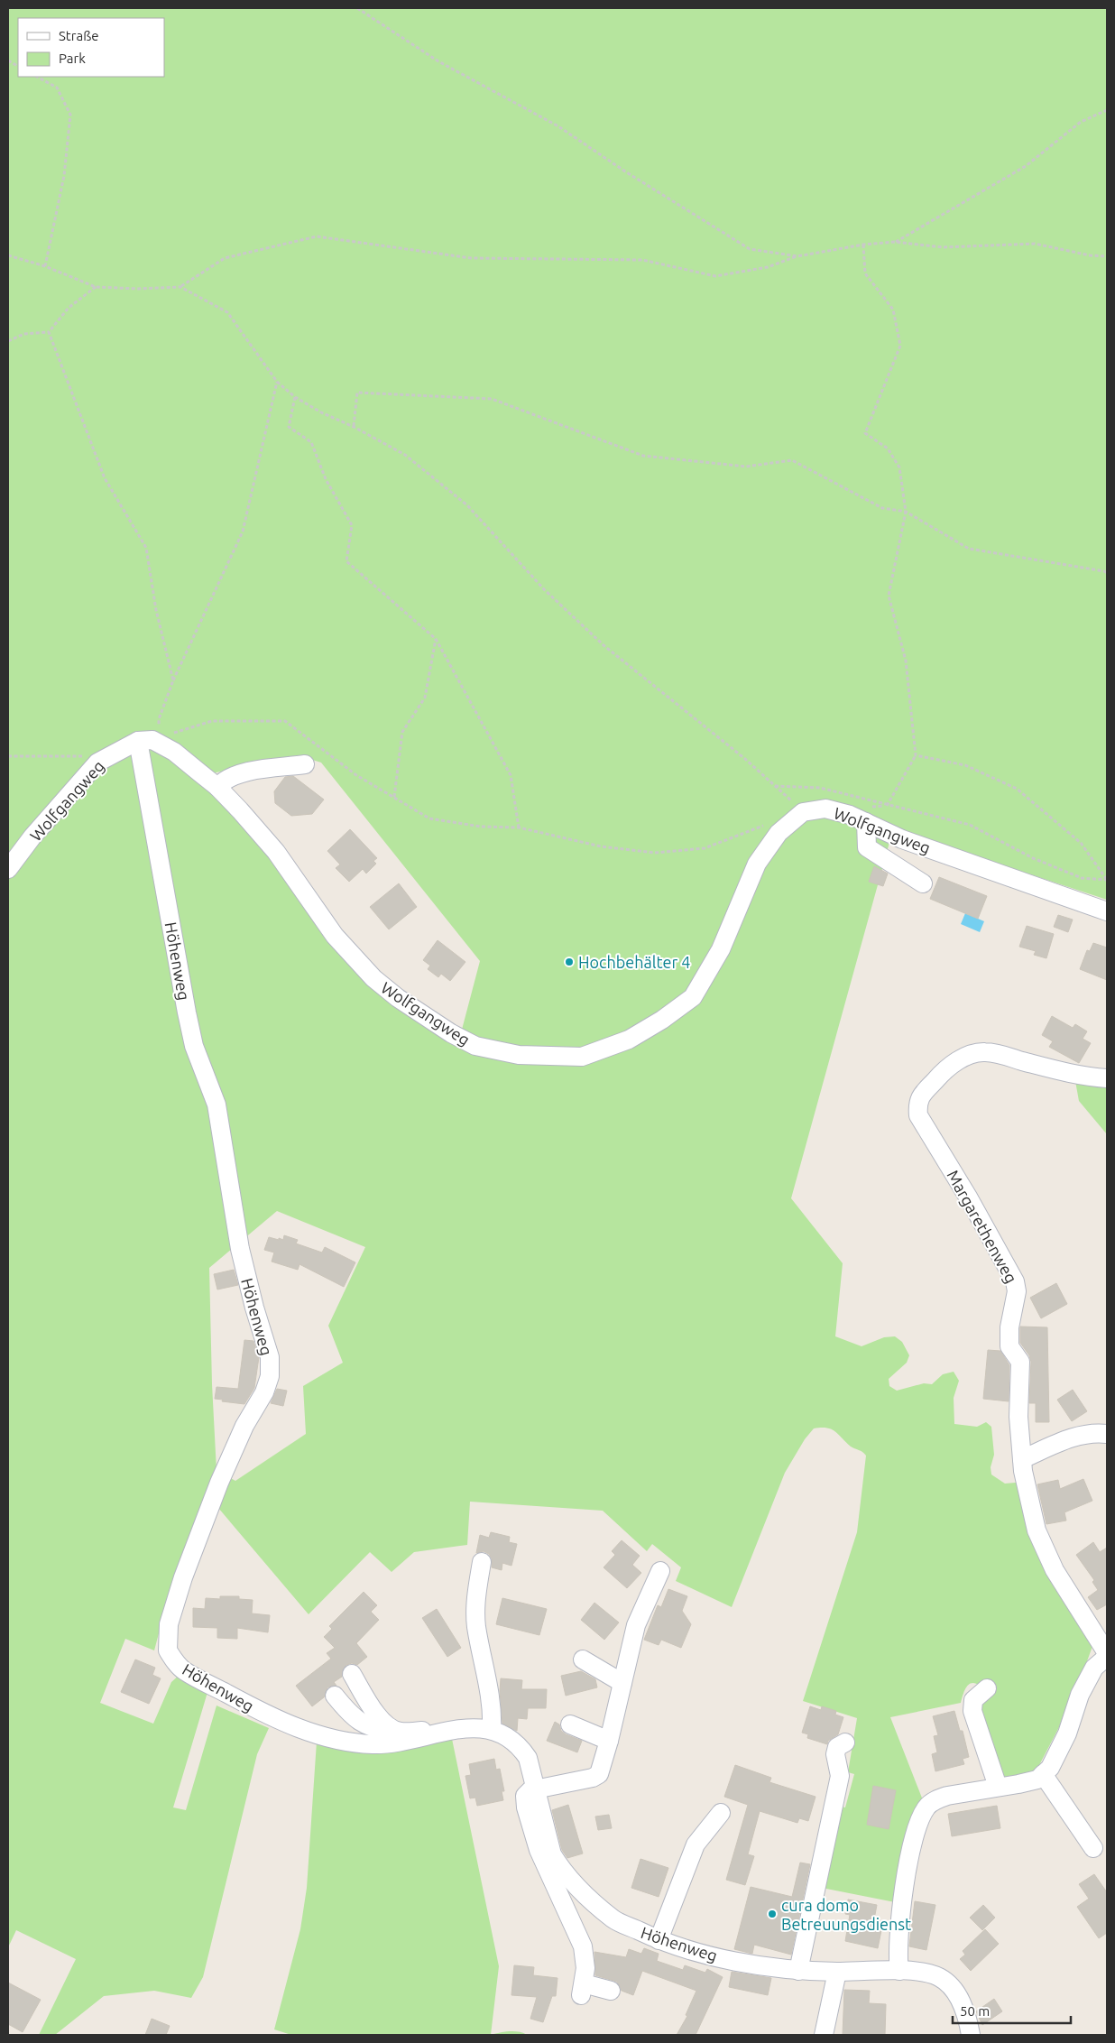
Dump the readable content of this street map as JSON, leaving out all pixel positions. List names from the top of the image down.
{
  "streets": {
    "street": ["Wolfgangweg", "Höhenweg", "Margarethenweg"]
  },
  "crossings": [
    ["Wolfgangweg", "Höhenweg"]
  ],
  "places": ["Hochbehälter 4", "cura domo Betreuungsdienst"],
  "legend": ["Straße", "Park"],
  "scale_bar": "50 m"
}
